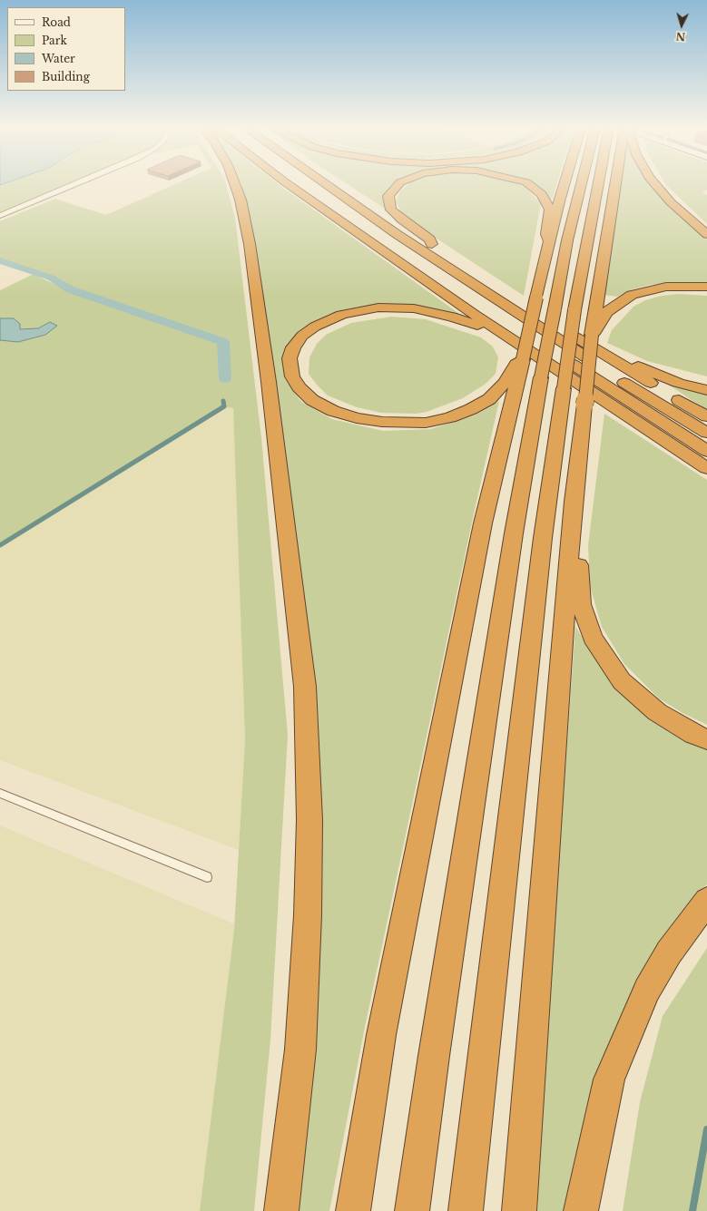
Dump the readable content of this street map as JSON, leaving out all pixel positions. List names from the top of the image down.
{
  "legend": [
    "Road",
    "Park",
    "Water",
    "Building"
  ],
  "north": "bottom"
}
